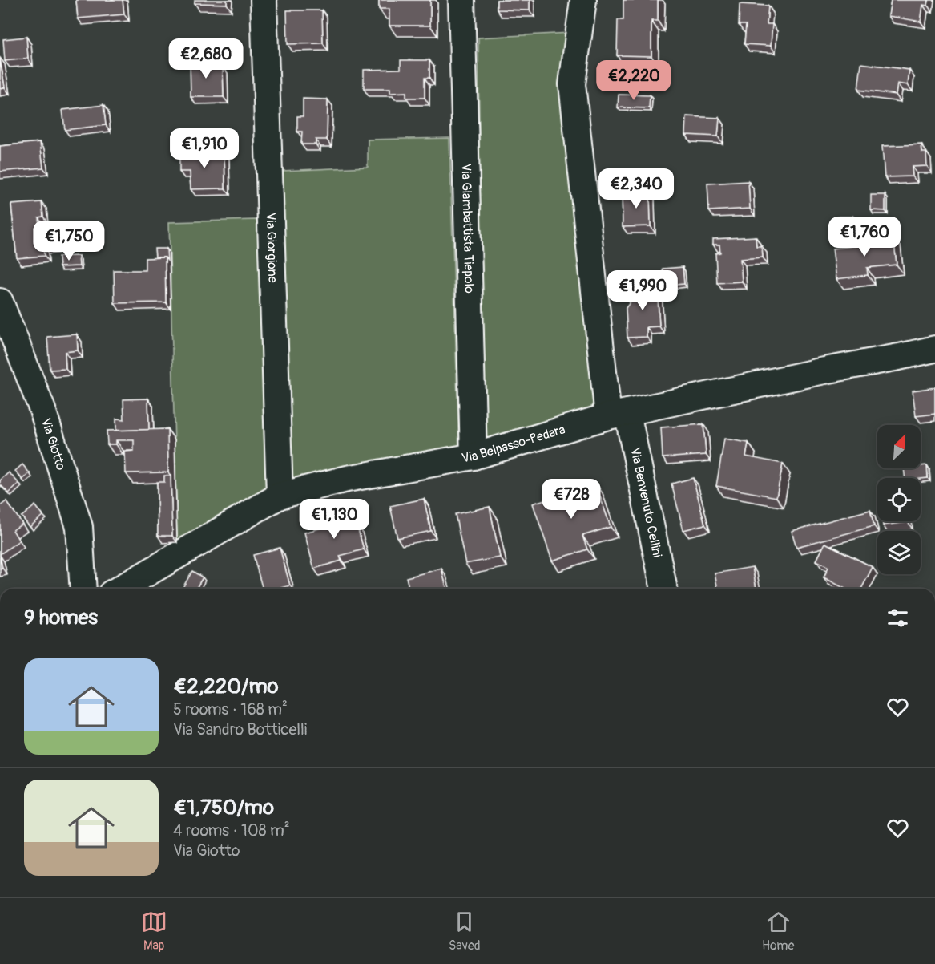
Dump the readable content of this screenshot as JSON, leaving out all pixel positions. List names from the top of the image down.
{
  "streets": {
    "street": [
      "Via Giambattista Tiepolo",
      "Via Giorgione",
      "Via Belpasso-Pedara",
      "Via Giotto",
      "Via Benvenuto Cellini"
    ]
  },
  "crossings": [
    ["Via Giambattista Tiepolo", "Via Belpasso-Pedara"],
    ["Via Giorgione", "Via Belpasso-Pedara"],
    ["Via Belpasso-Pedara", "Via Benvenuto Cellini"]
  ],
  "north": "top right",
  "page": {
    "price": [
      "€2,680",
      "€2,220",
      "€1,910",
      "€2,340",
      "€1,760",
      "€1,750",
      "€1,990",
      "€728",
      "€1,130"
    ],
    "heading": "9 homes",
    "list": [
      {
        "name": "€2,220/mo",
        "note": "5 rooms · 168 m² · Via Sandro Botticelli"
      },
      {
        "name": "€1,750/mo",
        "note": "4 rooms · 108 m² · Via Giotto"
      }
    ],
    "tabs": ["Map", "Saved", "Home"]
  }
}
